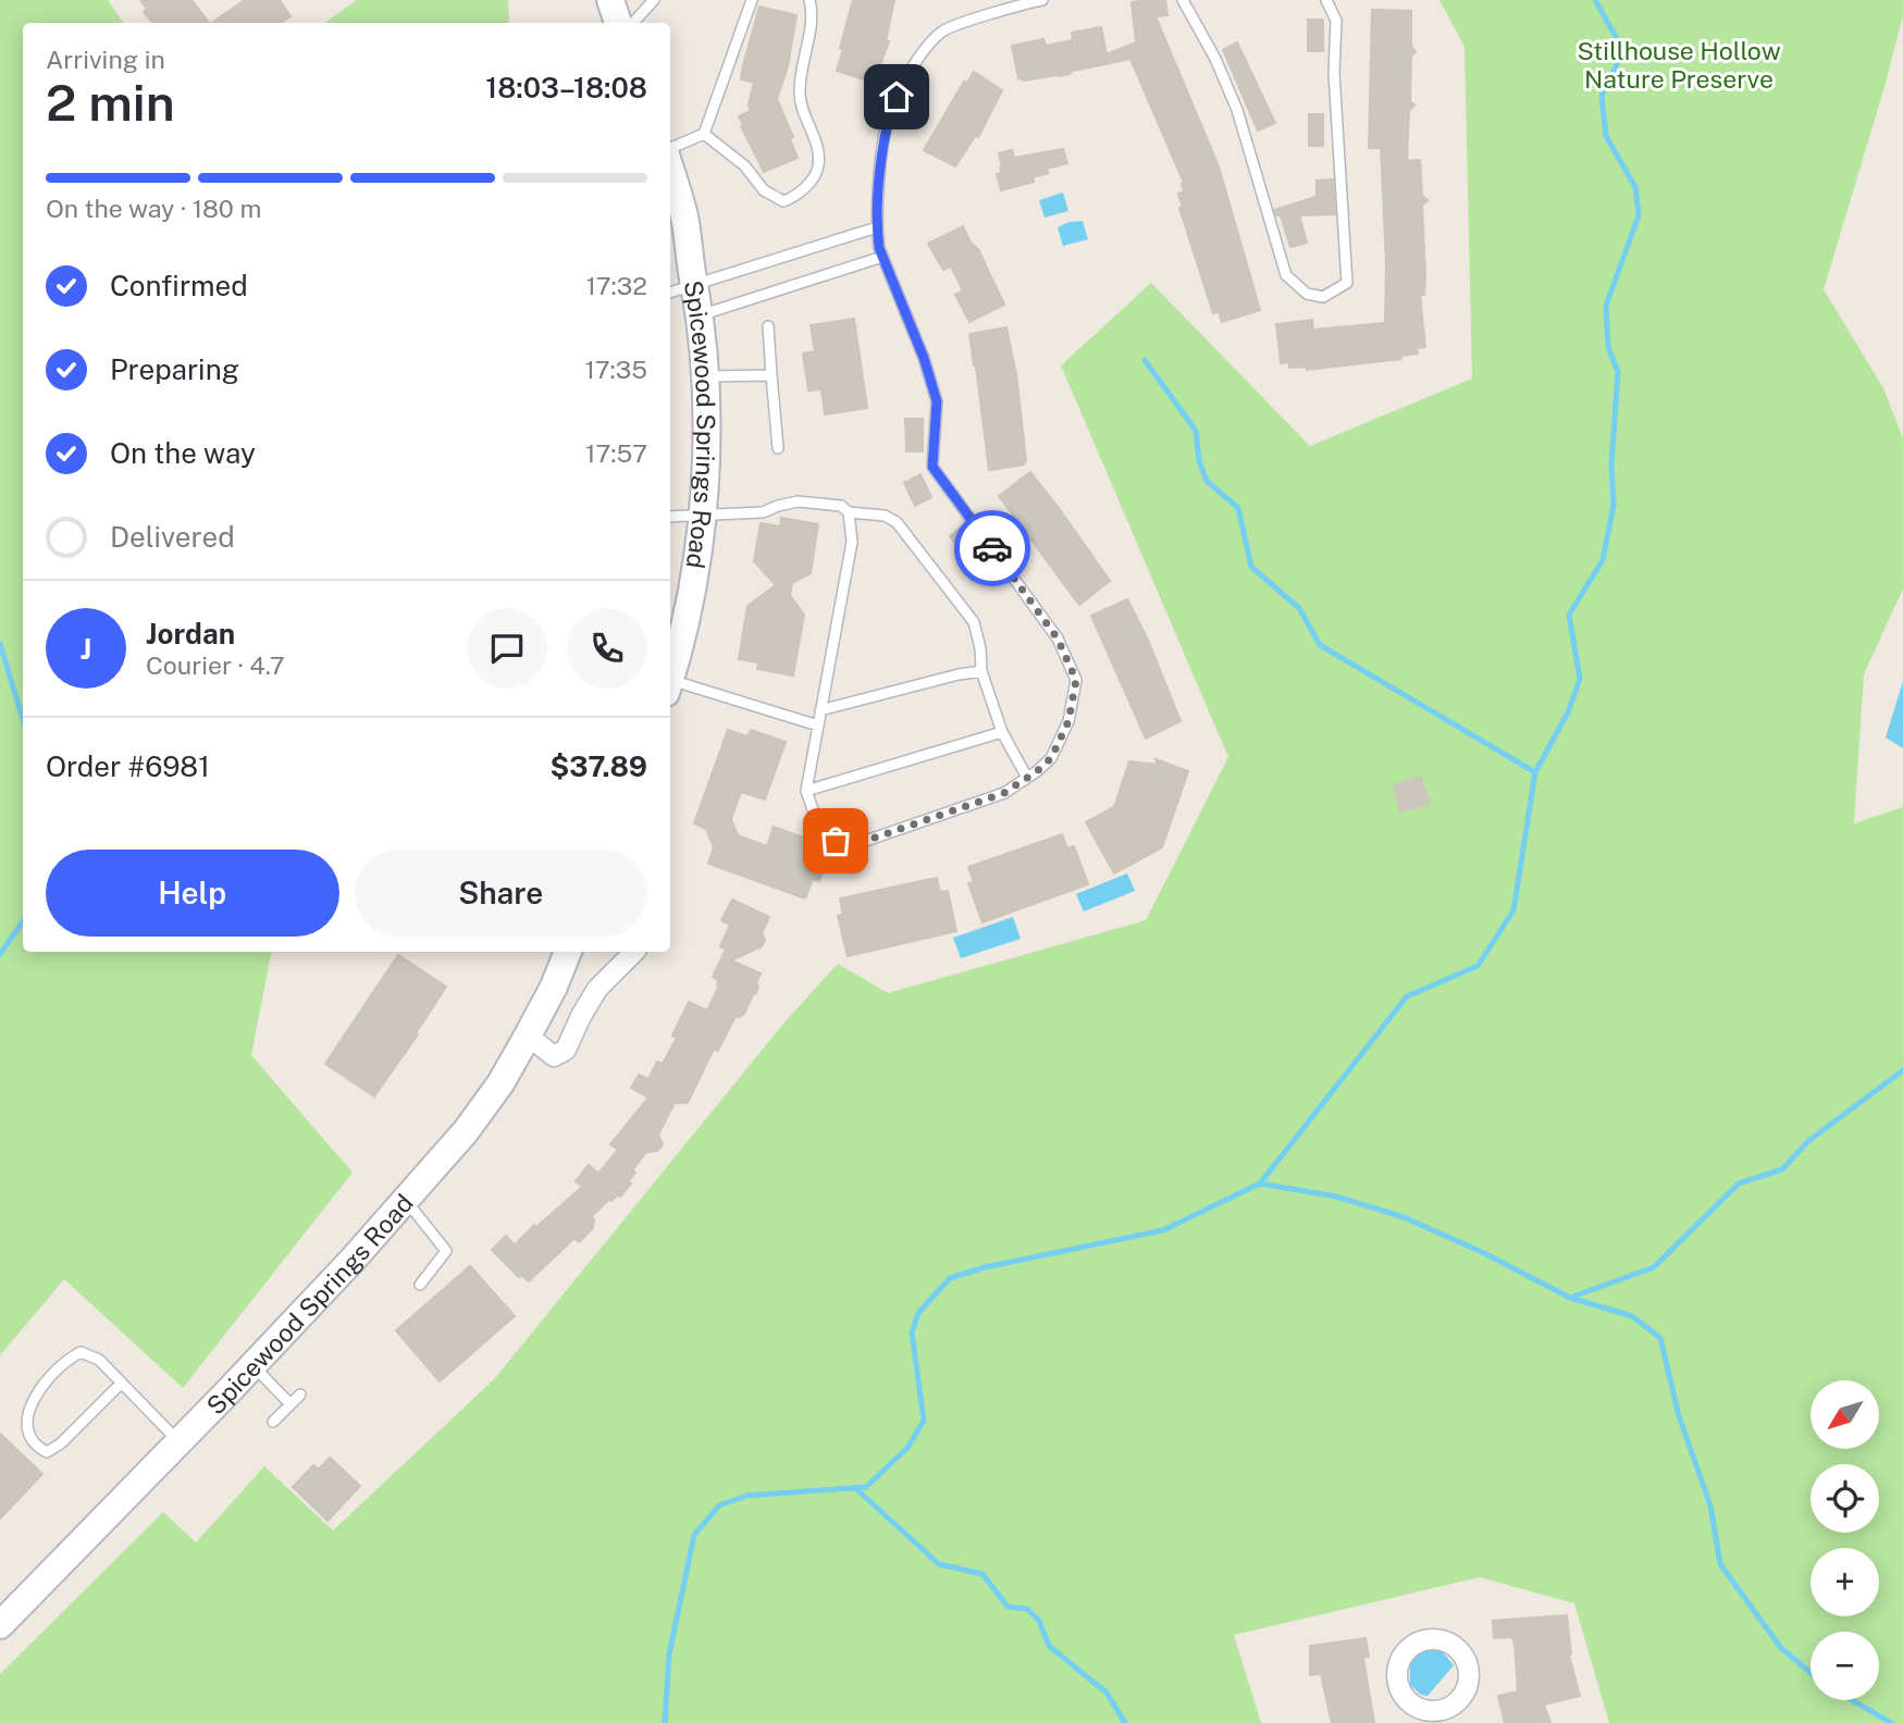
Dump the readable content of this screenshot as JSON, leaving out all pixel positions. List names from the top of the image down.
{
  "streets": {
    "main road": ["Spicewood Springs Road"]
  },
  "parks": ["Stillhouse Hollow Nature Preserve"],
  "north": "bottom left",
  "page": {
    "heading": ["2 min", "Arriving in", "18:03–18:08"],
    "panel": [
      "Jordan",
      "Courier · 4.7",
      "Order #6981",
      "$37.89"
    ],
    "bar": "On the way · 180 m",
    "list": [
      ["Confirmed", "17:32"],
      ["Preparing", "17:35"],
      ["On the way", "17:57"],
      "Delivered"
    ],
    "round": "J",
    "buttons": ["Help", "Share"],
    "map_buttons": ["+", "−"]
  }
}
